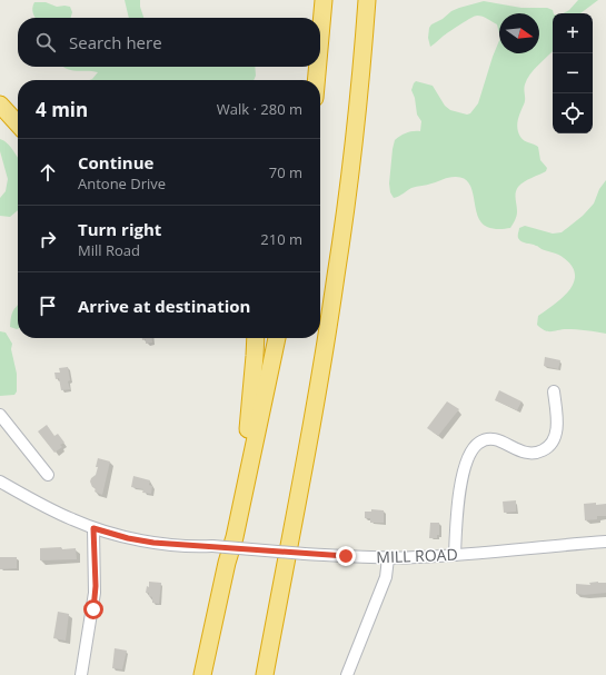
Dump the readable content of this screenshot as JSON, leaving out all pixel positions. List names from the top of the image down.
{
  "streets": {
    "street": ["MILL ROAD"]
  },
  "north": "right",
  "page": {
    "map_buttons": ["+", "−"],
    "search": "Search here",
    "heading": ["4 min", "Walk · 280 m"],
    "list": [
      ["Continue", "Antone Drive", "70 m"],
      ["Turn right", "Mill Road", "210 m"],
      "Arrive at destination"
    ]
  }
}
